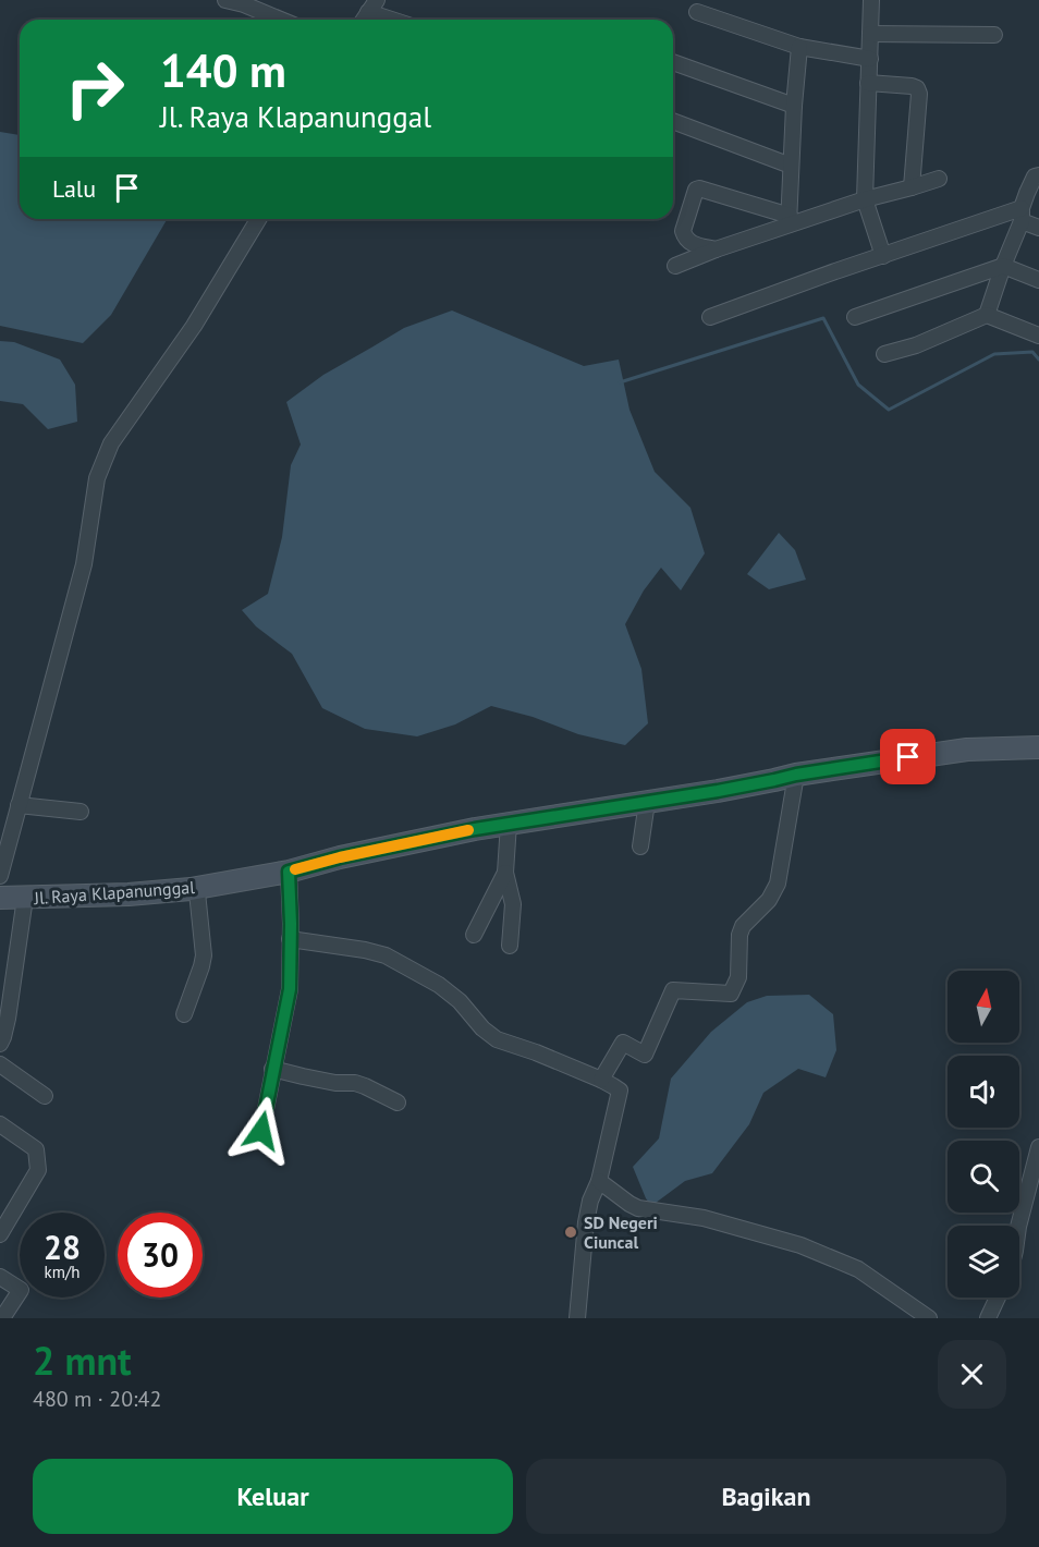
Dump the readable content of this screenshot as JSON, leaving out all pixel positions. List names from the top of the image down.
{
  "streets": {
    "street": ["Jl. Raya Klapanunggal"]
  },
  "places": ["SD Negeri Ciuncal"],
  "north": "top",
  "page": {
    "turn": ["140 m", "Jl. Raya Klapanunggal"],
    "then": "Lalu",
    "speed": "28 km/h",
    "limit": "30",
    "heading": ["2 mnt", "480 m · 20:42"],
    "buttons": ["Keluar", "Bagikan"]
  }
}
